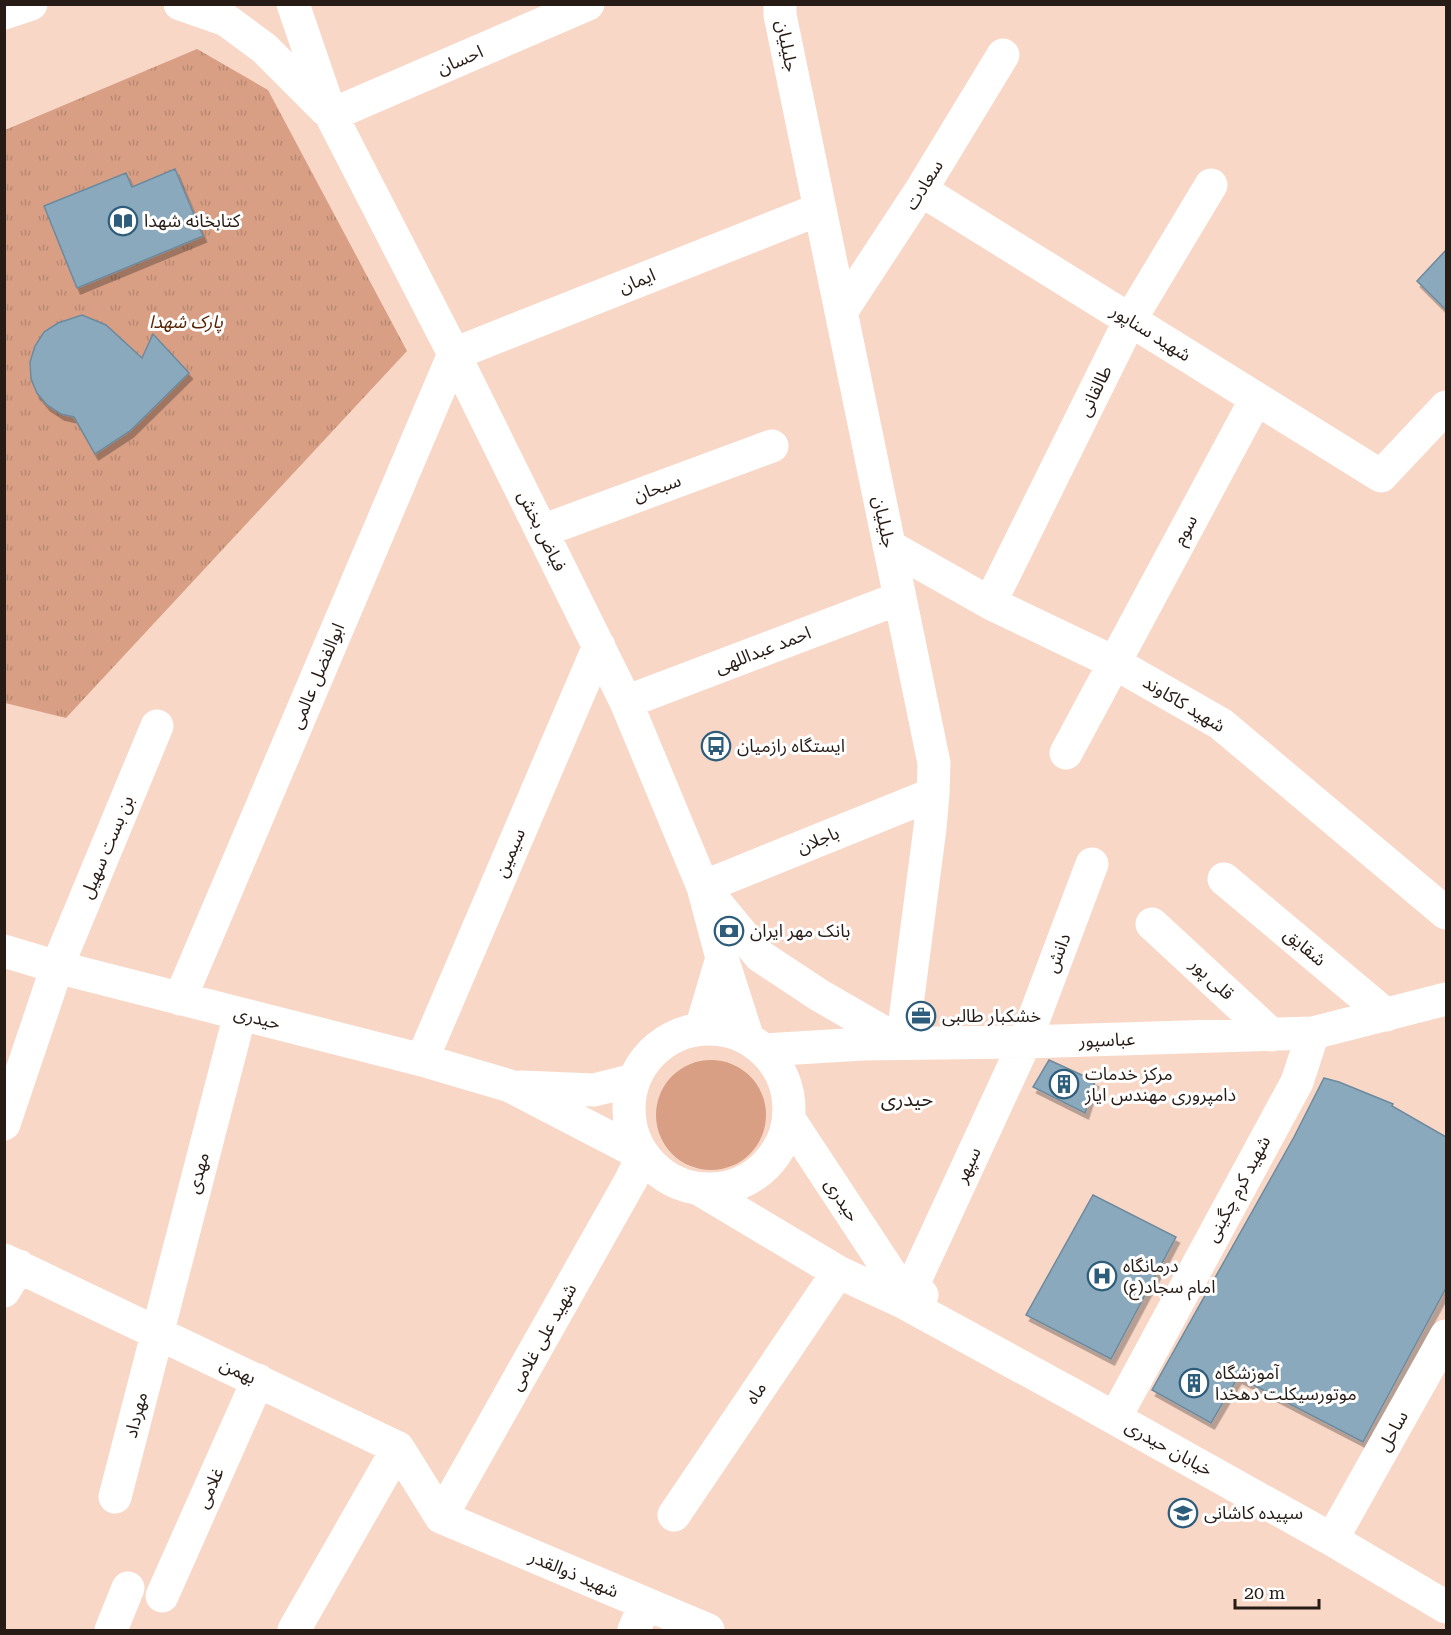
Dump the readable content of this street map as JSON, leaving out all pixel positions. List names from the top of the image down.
{
  "streets": {
    "street": [
      "جلیلیان",
      "احسان",
      "سعادت",
      "ایمان",
      "شهید سناپور",
      "طالقانی",
      "سبحان",
      "سوم",
      "فیاض بخش",
      "احمد عبداللهی",
      "ابوالفضل عالمی",
      "شهید کاکاوند",
      "باجلان",
      "بن بست سهیل",
      "سیمین",
      "شقایق",
      "دانش",
      "قلی پور",
      "حیدری",
      "عباسپور",
      "سپهر",
      "مهدی",
      "شهید کرم چگینی",
      "شهید علی غلامی",
      "بهمن",
      "ماه",
      "مهرداد",
      "ساحل",
      "خیابان حیدری",
      "غلامی",
      "شهید ذوالقدر"
    ]
  },
  "crossings": [
    ["جلیلیان", "سعادت"],
    ["جلیلیان", "ایمان"],
    ["جلیلیان", "احمد عبداللهی"],
    ["جلیلیان", "شهید کاکاوند"],
    ["جلیلیان", "باجلان"],
    ["جلیلیان", "عباسپور"],
    ["احسان", "فیاض بخش"],
    ["سعادت", "شهید سناپور"],
    ["ایمان", "فیاض بخش"],
    ["ایمان", "ابوالفضل عالمی"],
    ["شهید سناپور", "طالقانی"],
    ["شهید سناپور", "سوم"],
    ["طالقانی", "شهید کاکاوند"],
    ["سبحان", "فیاض بخش"],
    ["سوم", "شهید کاکاوند"],
    ["فیاض بخش", "احمد عبداللهی"],
    ["فیاض بخش", "ابوالفضل عالمی"],
    ["فیاض بخش", "باجلان"],
    ["فیاض بخش", "سیمین"],
    ["فیاض بخش", "حیدری"],
    ["فیاض بخش", "عباسپور"],
    ["فیاض بخش", "شهید علی غلامی"],
    ["ابوالفضل عالمی", "حیدری"],
    ["بن بست سهیل", "حیدری"],
    ["سیمین", "حیدری"],
    ["شقایق", "عباسپور"],
    ["دانش", "عباسپور"],
    ["دانش", "سپهر"],
    ["قلی پور", "عباسپور"],
    ["حیدری", "عباسپور"],
    ["حیدری", "سپهر"],
    ["حیدری", "مهدی"],
    ["حیدری", "شهید علی غلامی"],
    ["حیدری", "خیابان حیدری"],
    ["عباسپور", "سپهر"],
    ["عباسپور", "شهید کرم چگینی"],
    ["عباسپور", "شهید علی غلامی"],
    ["سپهر", "خیابان حیدری"],
    ["مهدی", "بهمن"],
    ["مهدی", "مهرداد"],
    ["شهید کرم چگینی", "خیابان حیدری"],
    ["شهید علی غلامی", "شهید ذوالقدر"],
    ["بهمن", "مهرداد"],
    ["بهمن", "غلامی"],
    ["ساحل", "خیابان حیدری"]
  ],
  "districts": ["حیدری"],
  "parks": ["پارک شهدا"],
  "places": {
    "library": ["کتابخانه شهدا"],
    "bus stop": ["ایستگاه رازمیان"],
    "bank": ["بانک مهر ایران"],
    "office": ["خشکبار طالبی"],
    "building": ["مرکز خدمات دامپروری مهندس ایاز", "آموزشگاه موتورسیکلت دهخدا"],
    "hospital": ["درمانگاه امام سجاد(ع)"],
    "school or university": ["سپیده کاشانی"]
  },
  "scale_bar": "20 m"
}
